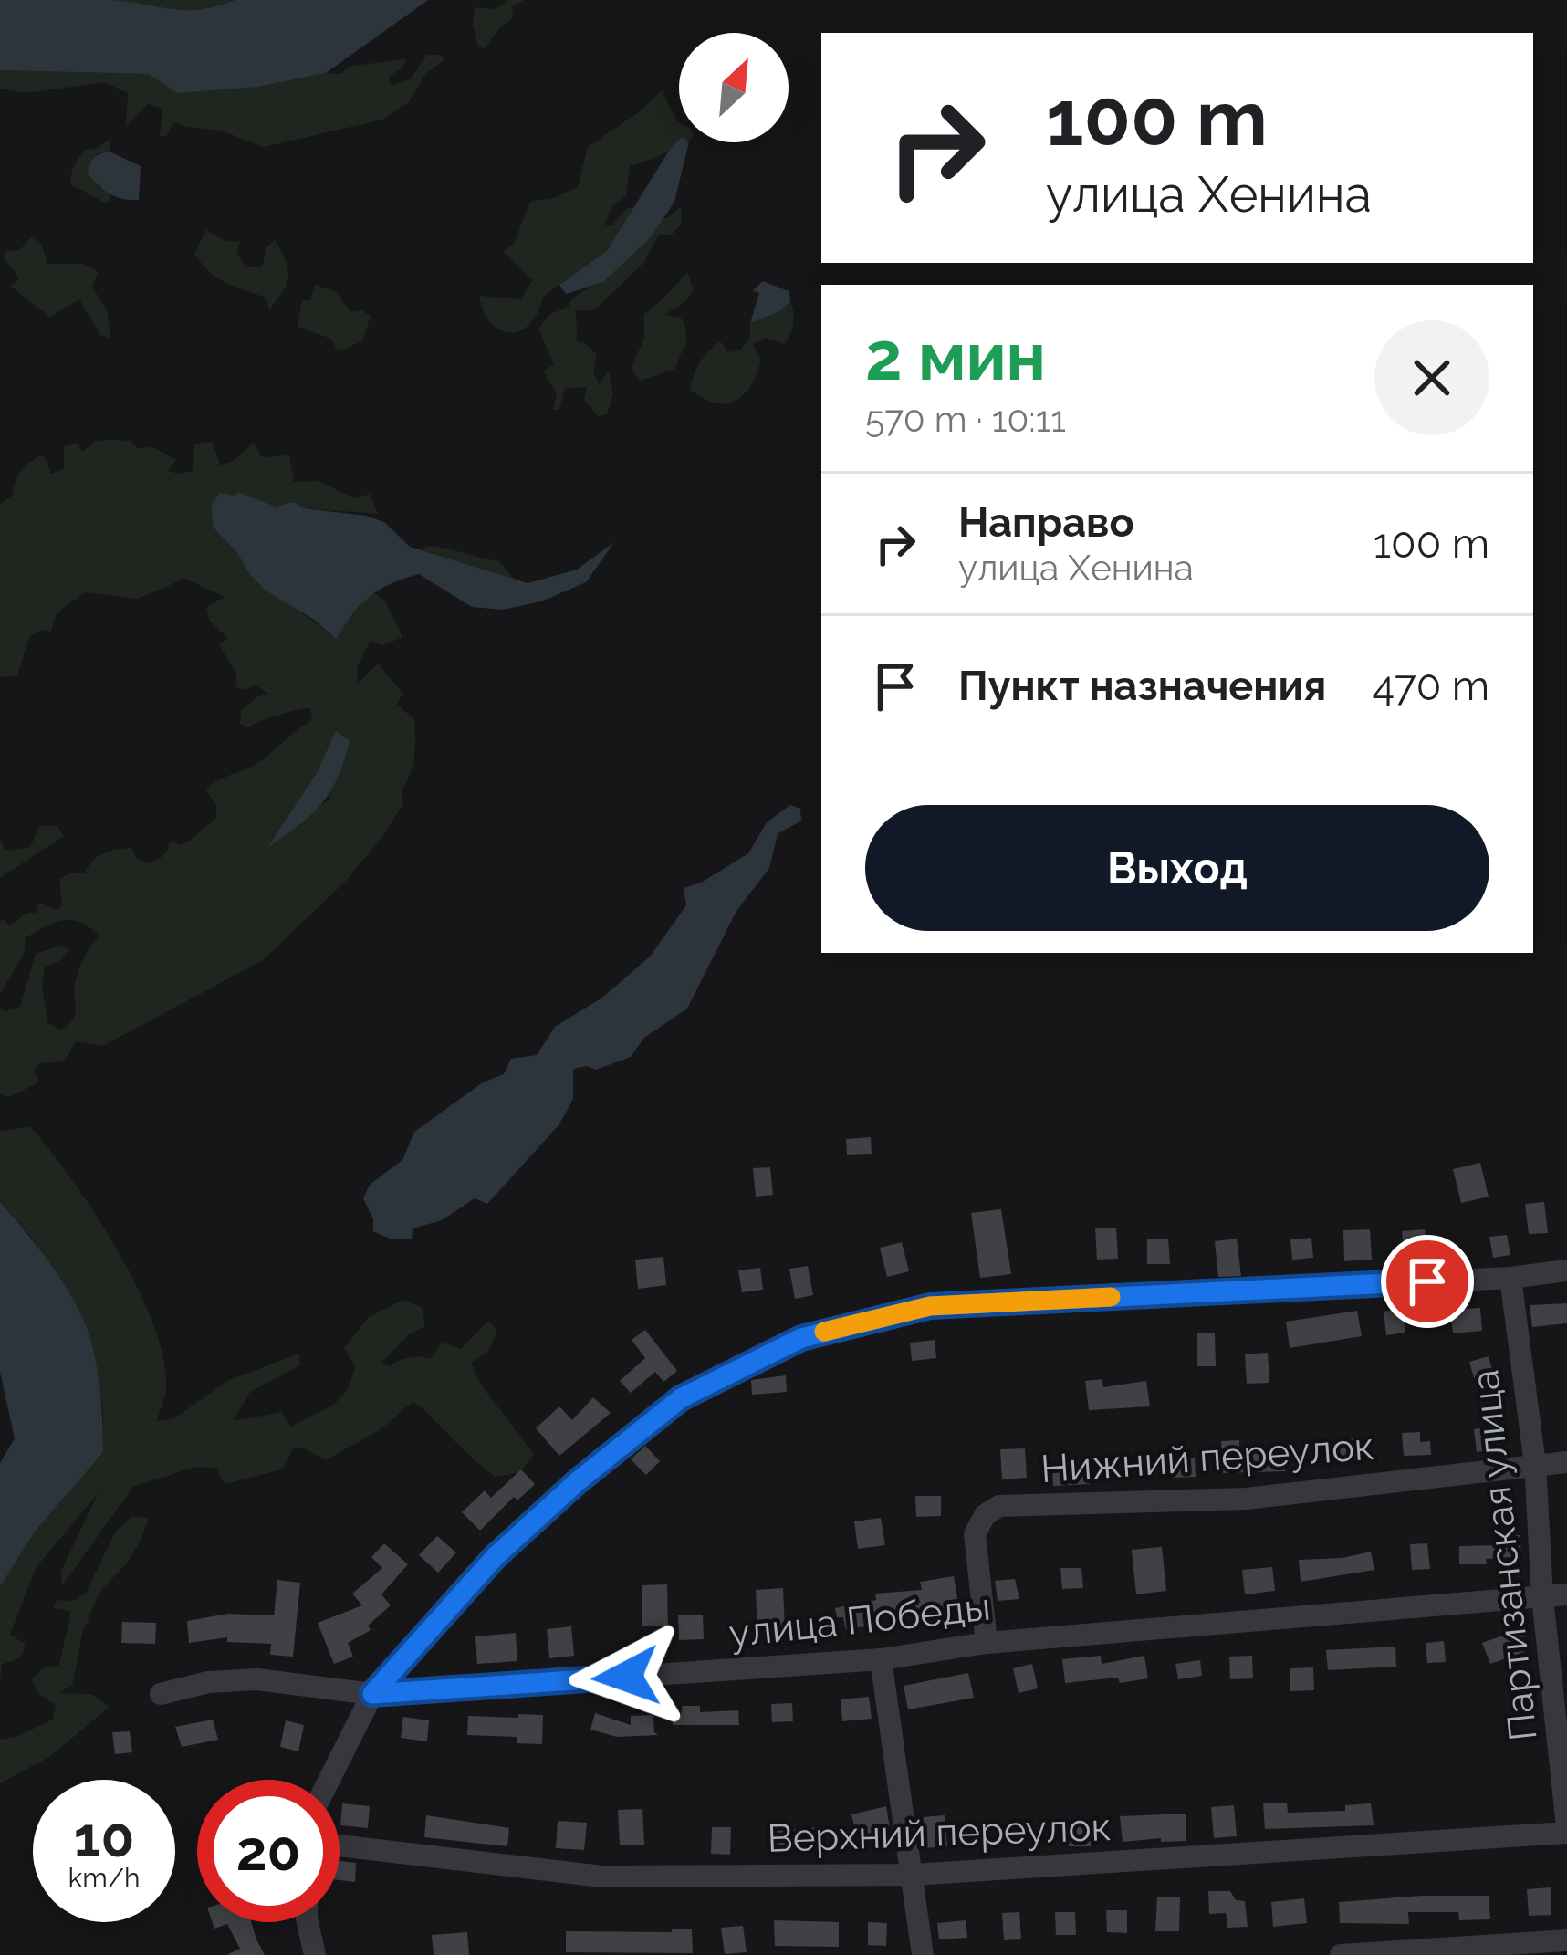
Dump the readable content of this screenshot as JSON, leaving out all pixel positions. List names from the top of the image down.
{
  "streets": {
    "street": [
      "Нижний переулок",
      "Партизанская улица",
      "улица Победы",
      "Верхний переулок"
    ]
  },
  "crossings": [
    ["Нижний переулок", "Партизанская улица"],
    ["Нижний переулок", "улица Победы"],
    ["Партизанская улица", "улица Победы"],
    ["Партизанская улица", "Верхний переулок"]
  ],
  "north": "top right",
  "page": {
    "turn": ["100 m", "улица Хенина"],
    "heading": ["2 мин", "570 m · 10:11"],
    "list": [
      {
        "name": "Направо",
        "note": "улица Хенина",
        "value": "100 m"
      },
      {
        "name": "Пункт назначения",
        "value": "470 m"
      }
    ],
    "buttons": "Выход",
    "speed": "10 km/h",
    "limit": "20"
  }
}
